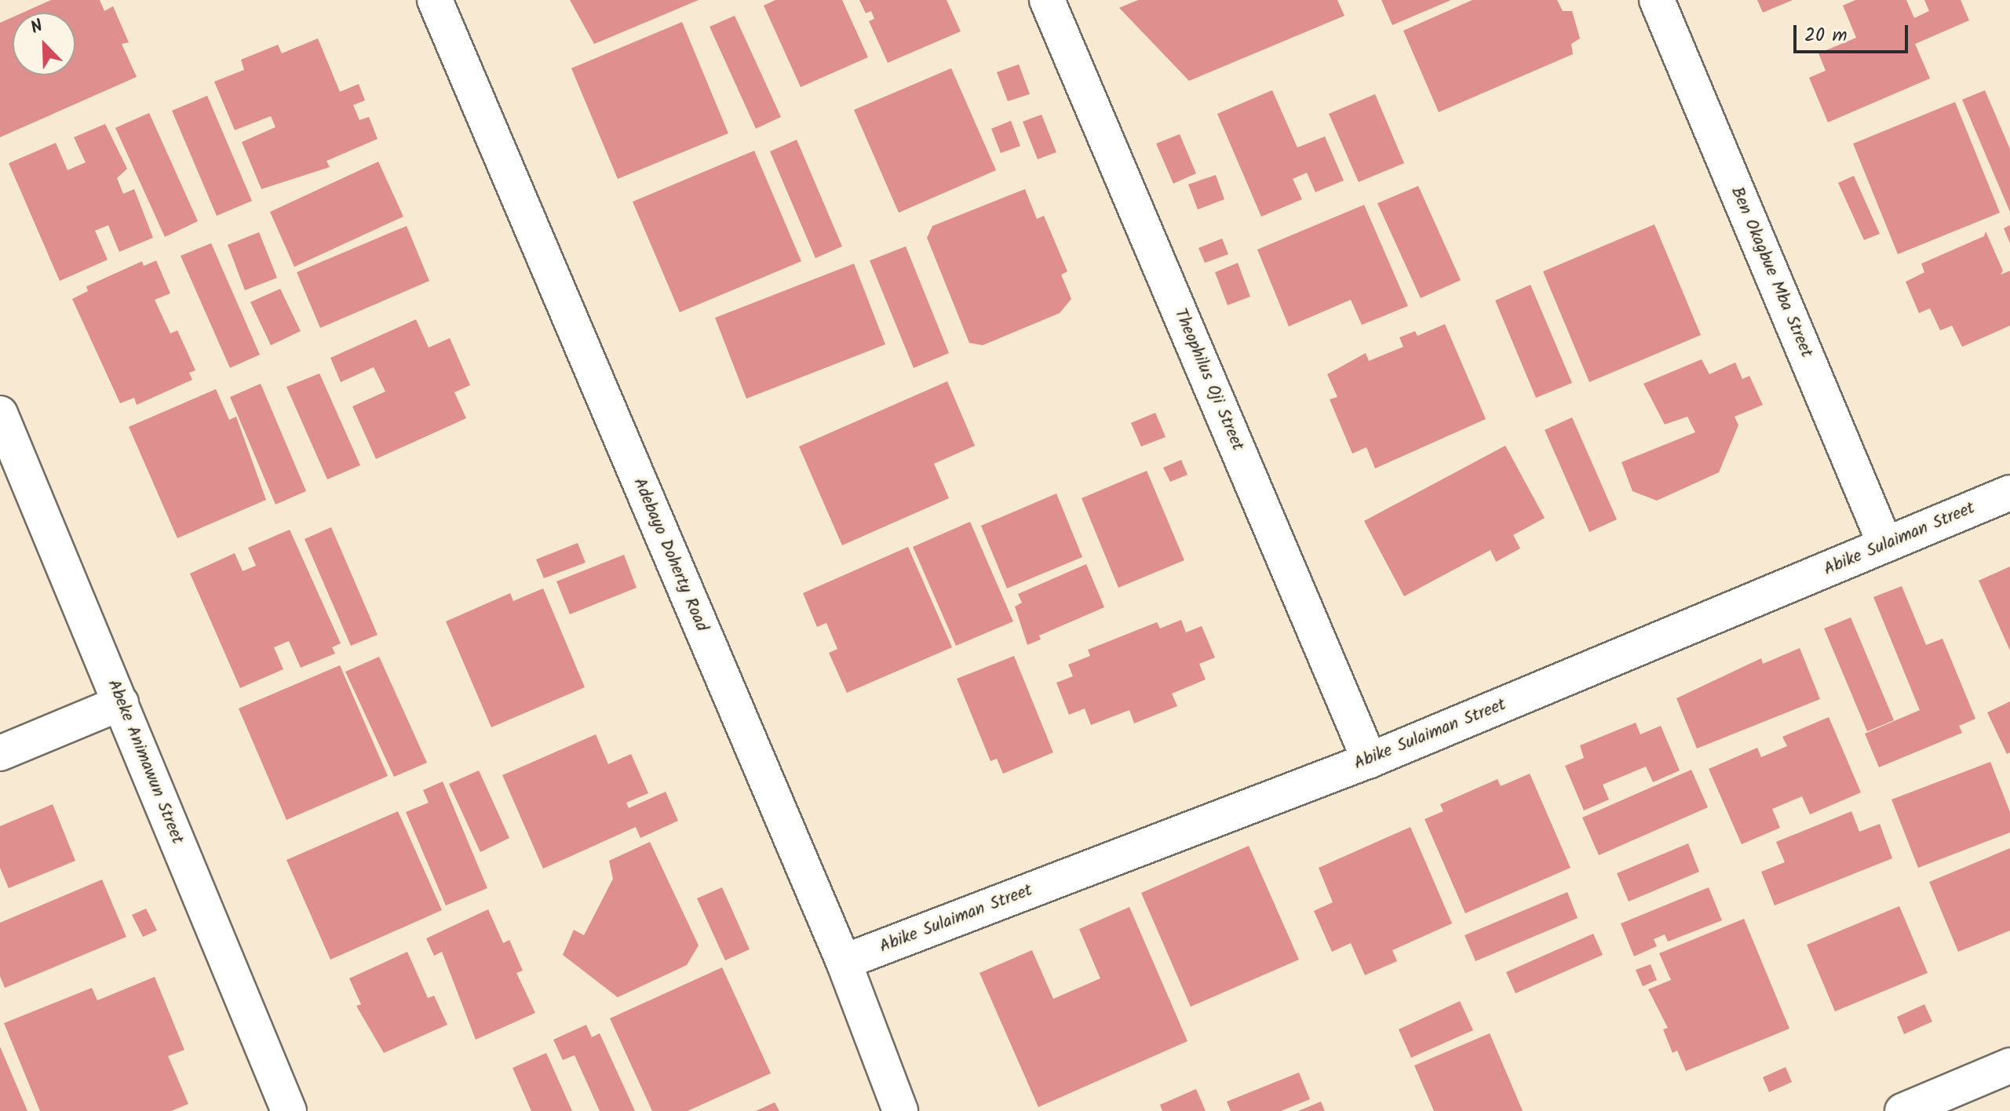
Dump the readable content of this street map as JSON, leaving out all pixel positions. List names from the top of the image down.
{
  "streets": {
    "street": [
      "Ben Okagbue Mba Street",
      "Theophilus Oji Street",
      "Abike Sulaiman Street",
      "Adebayo Doherty Road",
      "Abeke Animawun Street"
    ]
  },
  "crossings": [
    ["Ben Okagbue Mba Street", "Abike Sulaiman Street"],
    ["Theophilus Oji Street", "Abike Sulaiman Street"],
    ["Abike Sulaiman Street", "Adebayo Doherty Road"]
  ],
  "scale_bar": "20 m",
  "north": "top left"
}
